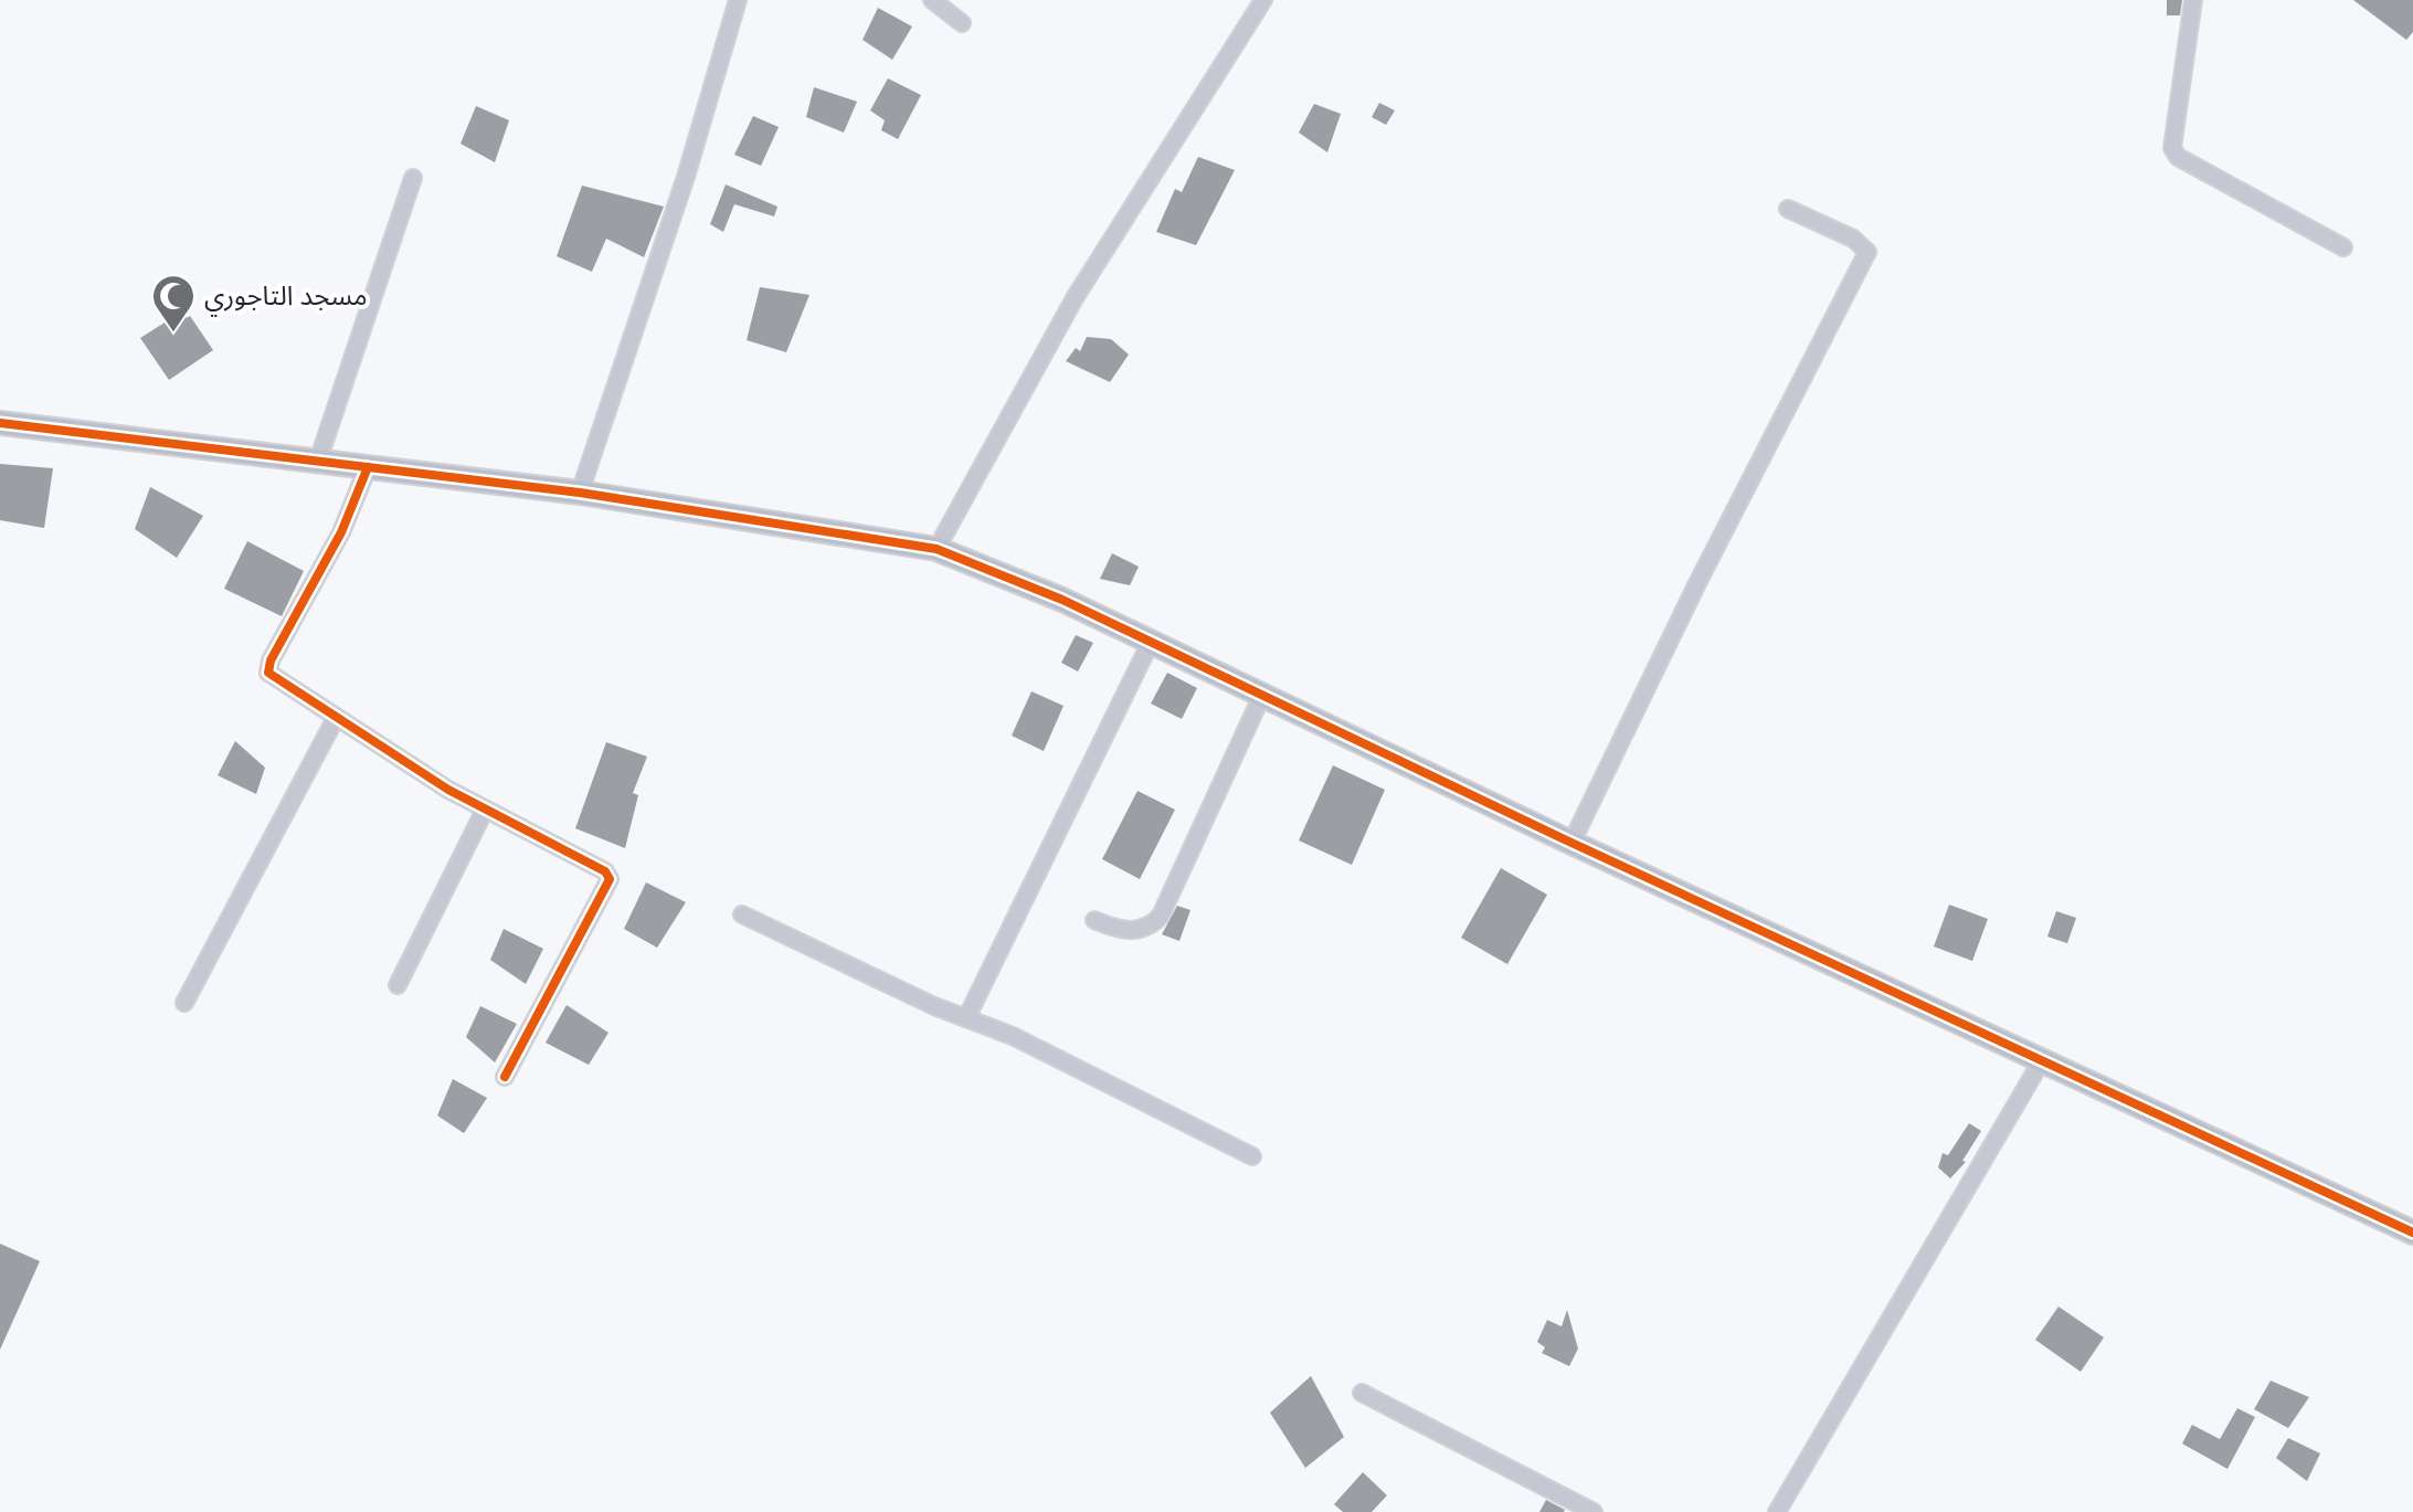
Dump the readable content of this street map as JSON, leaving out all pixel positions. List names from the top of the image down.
{
  "places": {
    "mosque": ["مسجد التاجوري"]
  }
}
